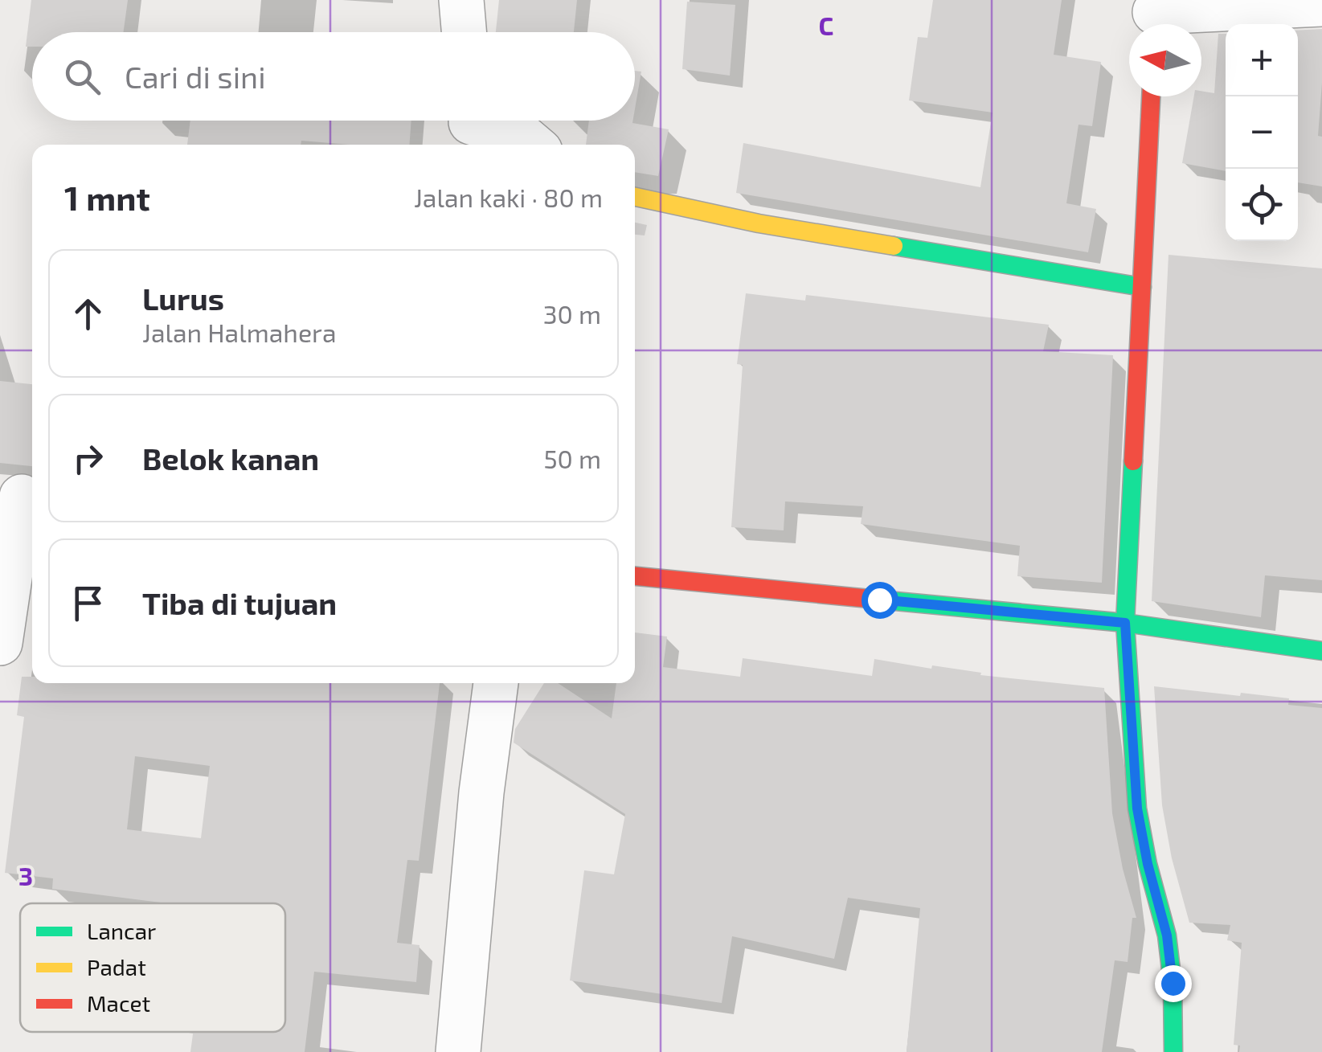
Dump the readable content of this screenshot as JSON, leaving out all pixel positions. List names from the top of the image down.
{
  "legend": ["Lancar", "Padat", "Macet"],
  "north": "left",
  "page": {
    "map_buttons": ["+", "−"],
    "search": "Cari di sini",
    "heading": ["1 mnt", "Jalan kaki · 80 m"],
    "list": [
      ["Lurus", "Jalan Halmahera", "30 m"],
      ["Belok kanan", "50 m"],
      "Tiba di tujuan"
    ]
  },
  "grid": {
    "columns": ["C"],
    "rows": ["3"]
  }
}
